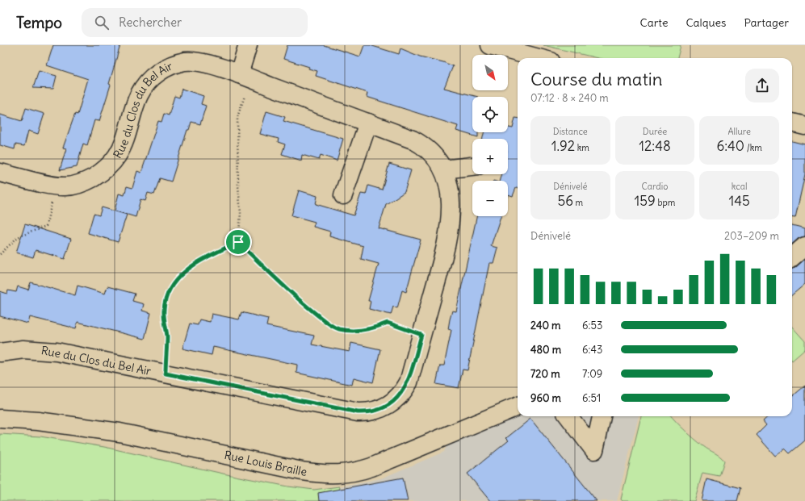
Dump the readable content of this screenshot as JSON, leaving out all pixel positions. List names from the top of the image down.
{
  "streets": {
    "street": ["Rue du Clos du Bel Air", "Rue Louis Braille"]
  },
  "north": "bottom right",
  "page": {
    "header": "Tempo",
    "search": "Rechercher",
    "nav": ["Carte", "Calques", "Partager"],
    "map_buttons": ["+", "−"],
    "heading": ["Course du matin", "07:12 · 8 × 240 m"],
    "stats": [
      ["Distance", "1.92 km"],
      ["Durée", "12:48"],
      ["Allure", "6:40 /km"],
      ["Dénivelé", "56 m"],
      ["Cardio", "159 bpm"],
      ["kcal", "145"]
    ],
    "chart": ["Dénivelé", "203–209 m"],
    "list": [
      {
        "name": "240 m",
        "note": "6:53"
      },
      {
        "name": "480 m",
        "note": "6:43"
      },
      {
        "name": "720 m",
        "note": "7:09"
      },
      {
        "name": "960 m",
        "note": "6:51"
      }
    ]
  }
}
